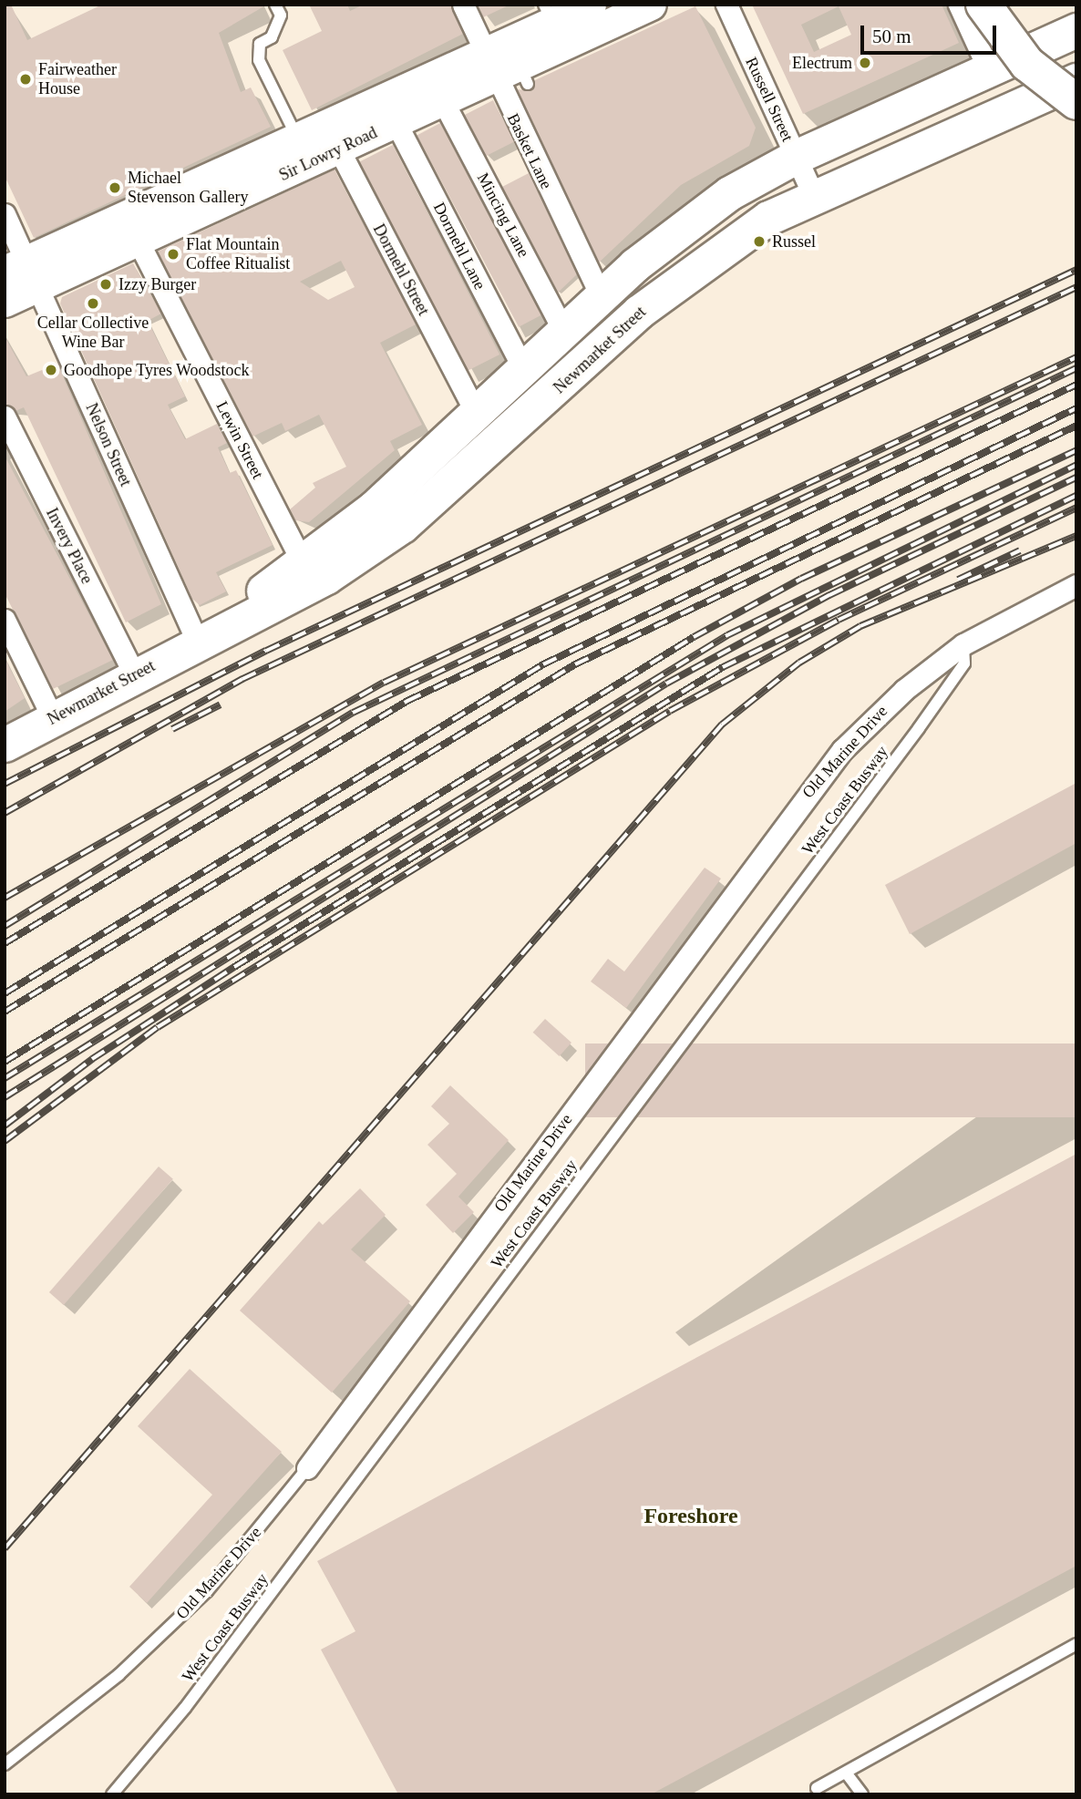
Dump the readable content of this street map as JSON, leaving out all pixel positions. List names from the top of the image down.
{
  "streets": {
    "main road": ["Sir Lowry Road", "Newmarket Street"],
    "street": [
      "Russell Street",
      "Basket Lane",
      "Mincing Lane",
      "Dormehl Lane",
      "Dormehl Street",
      "Lewin Street",
      "Nelson Street",
      "Invery Place",
      "Old Marine Drive"
    ],
    "lane": ["West Coast Busway"]
  },
  "crossings": [
    ["Russell Street", "Newmarket Street"],
    ["Basket Lane", "Sir Lowry Road"],
    ["Basket Lane", "Newmarket Street"],
    ["Sir Lowry Road", "Mincing Lane"],
    ["Sir Lowry Road", "Dormehl Lane"],
    ["Sir Lowry Road", "Dormehl Street"],
    ["Sir Lowry Road", "Lewin Street"],
    ["Sir Lowry Road", "Nelson Street"],
    ["Mincing Lane", "Newmarket Street"],
    ["Dormehl Lane", "Newmarket Street"],
    ["Dormehl Street", "Newmarket Street"],
    ["Newmarket Street", "Lewin Street"],
    ["Newmarket Street", "Nelson Street"],
    ["Newmarket Street", "Invery Place"],
    ["Old Marine Drive", "West Coast Busway"]
  ],
  "districts": ["Foreshore"],
  "places": [
    "Electrum",
    "Fairweather House",
    "Michael Stevenson Gallery",
    "Russel",
    "Flat Mountain Coffee Ritualist",
    "Izzy Burger",
    "Cellar Collective Wine Bar",
    "Goodhope Tyres Woodstock"
  ],
  "scale_bar": "50 m"
}
